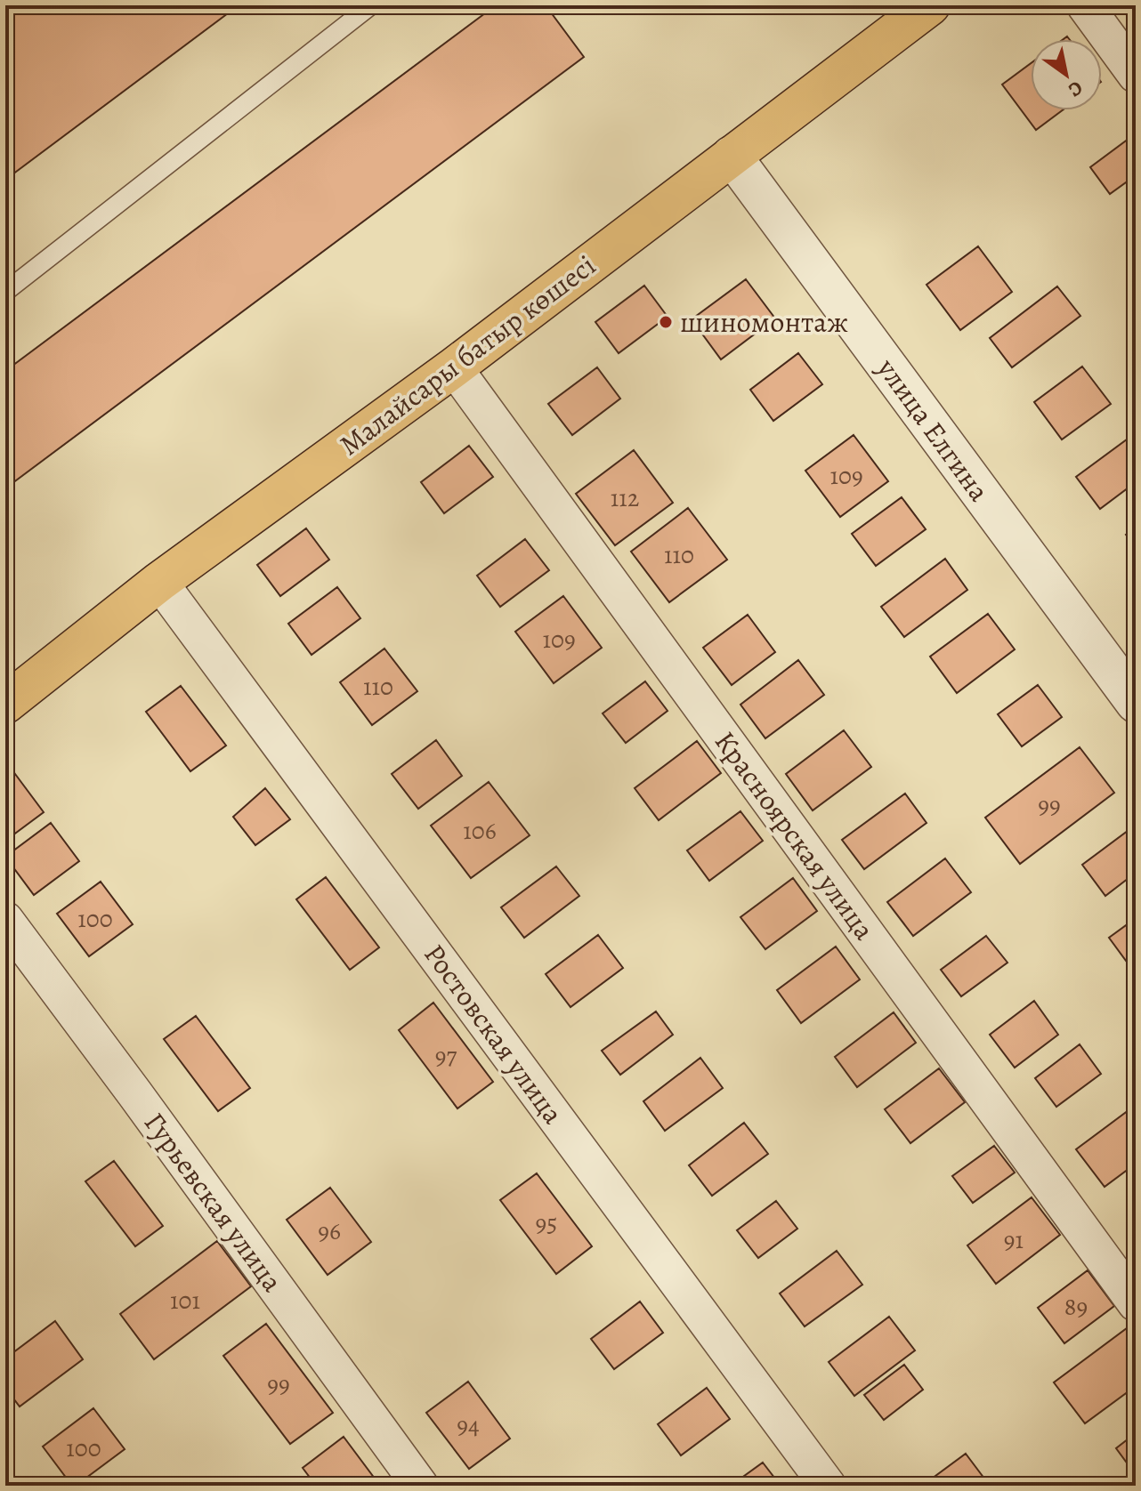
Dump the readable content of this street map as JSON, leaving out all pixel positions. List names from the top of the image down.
{
  "streets": {
    "main road": ["Малайсары батыр көшесі"],
    "street": [
      "улица Елгина",
      "Красноярская улица",
      "Ростовская улица",
      "Гурьевская улица"
    ]
  },
  "crossings": [
    ["Малайсары батыр көшесі", "улица Елгина"],
    ["Малайсары батыр көшесі", "Красноярская улица"],
    ["Малайсары батыр көшесі", "Ростовская улица"]
  ],
  "places": ["шиномонтаж"],
  "house_numbers": [
    "109",
    "112",
    "110",
    "109",
    "110",
    "99",
    "106",
    "100",
    "97",
    "95",
    "96",
    "91",
    "101",
    "89",
    "99",
    "94",
    "100"
  ],
  "north": "bottom right"
}
